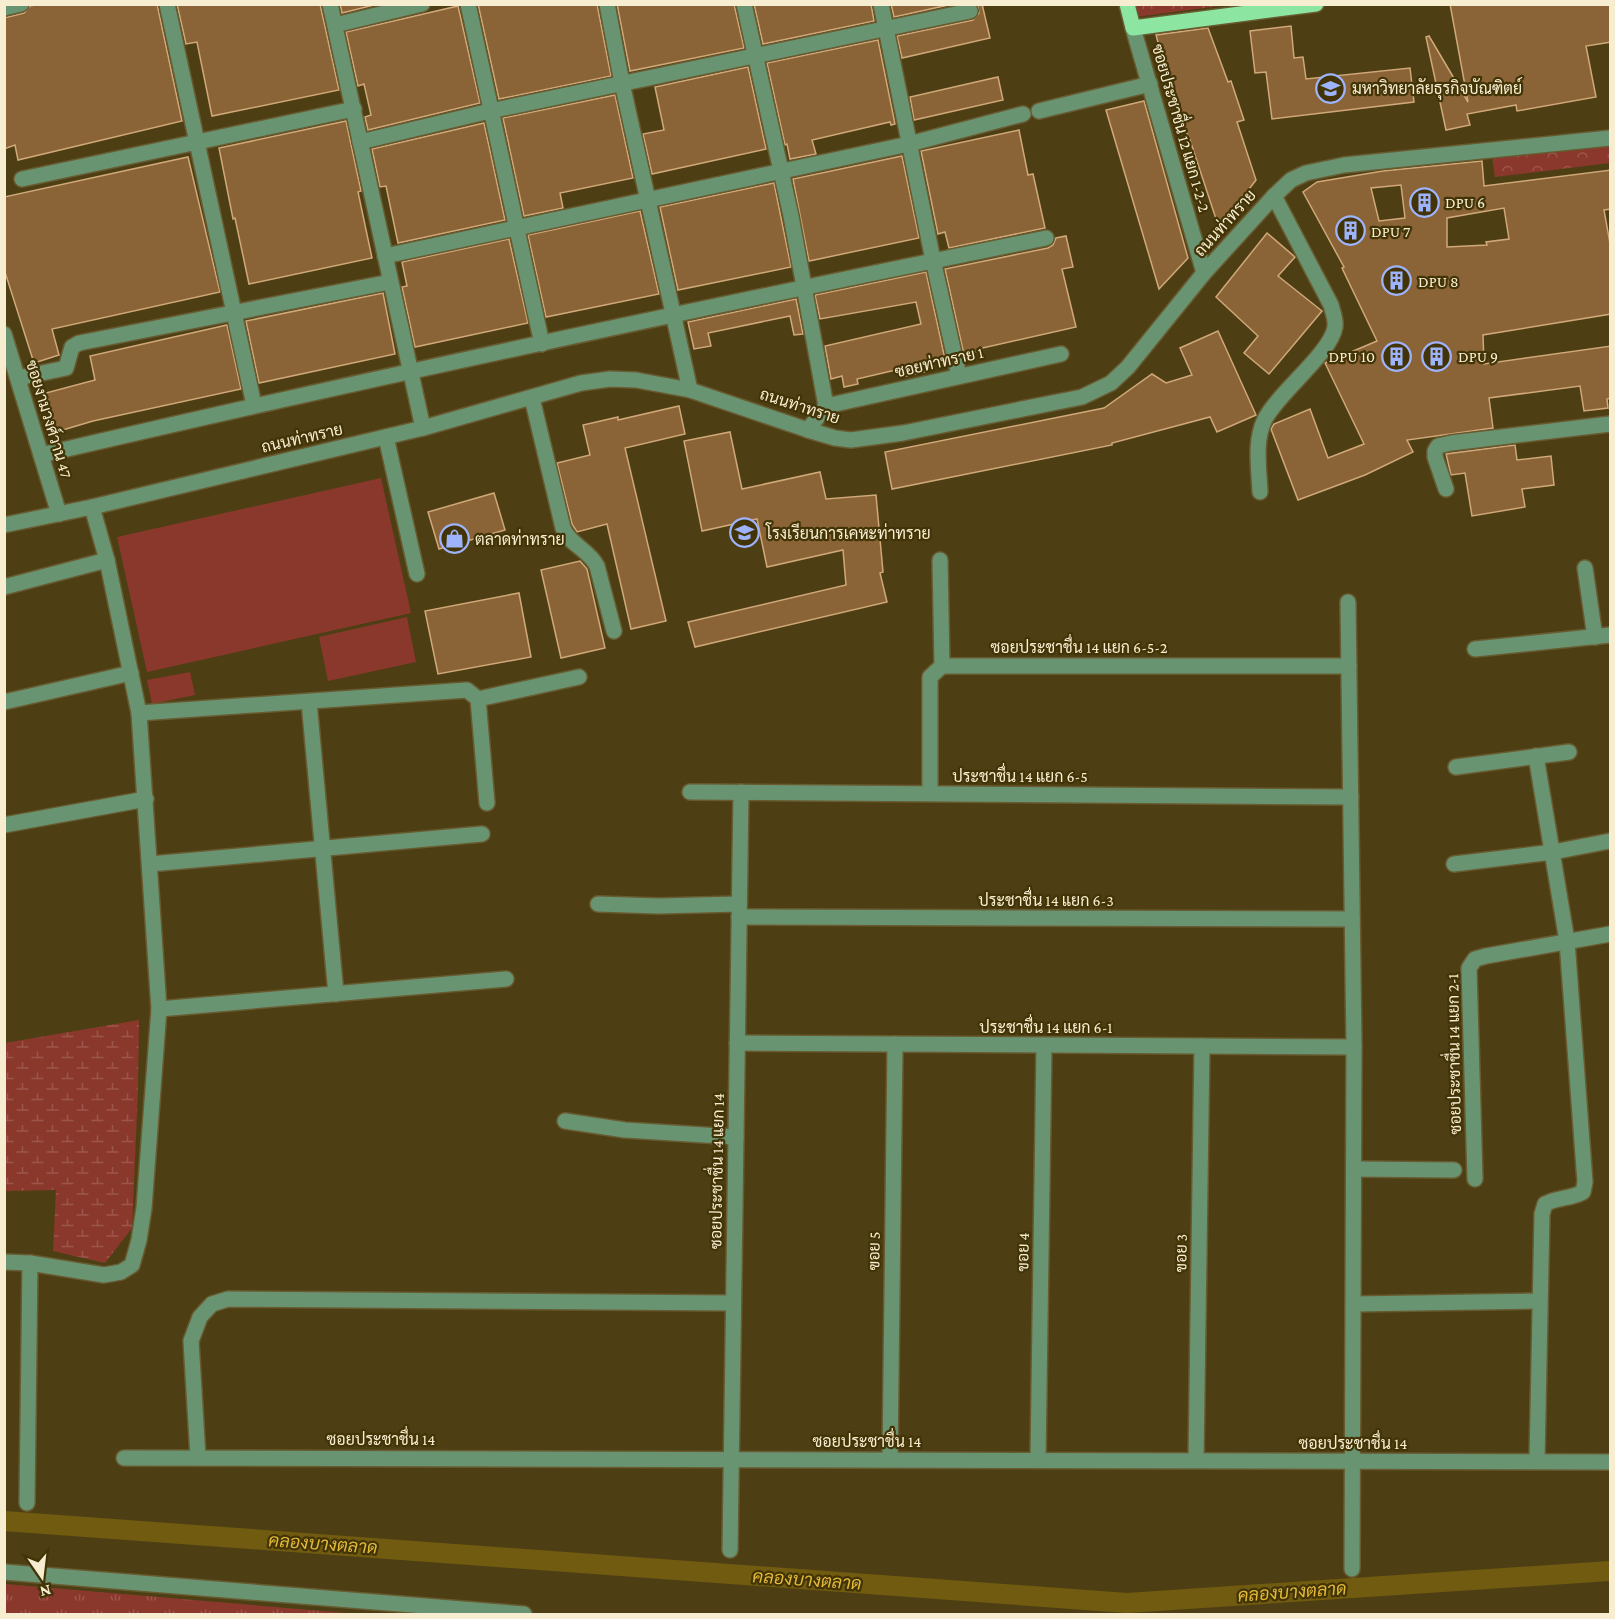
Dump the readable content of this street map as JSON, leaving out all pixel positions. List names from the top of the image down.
{
  "streets": {
    "street": [
      "ซอยประชาชื่น 12 แยก 1-2-2",
      "ถนนท่าทราย",
      "ซอยท่าทราย 1",
      "ซอยงามวงศ์วาน 47",
      "ซอยประชาชื่น 14 แยก 6-5-2",
      "ประชาชื่น 14 แยก 6-5",
      "ประชาชื่น 14 แยก 6-3",
      "ประชาชื่น 14 แยก 6-1",
      "ซอยประชาชื่น 14 แยก 2-1",
      "ซอยประชาชื่น 14 แยก 14",
      "ฃอย 5",
      "ขอย 4",
      "ขอย 3",
      "ซอยประชาชื่น 14"
    ]
  },
  "crossings": [
    ["ซอยประชาชื่น 12 แยก 1-2-2", "ถนนท่าทราย"],
    ["ถนนท่าทราย", "ซอยงามวงศ์วาน 47"],
    ["ประชาชื่น 14 แยก 6-5", "ซอยประชาชื่น 14 แยก 14"],
    ["ประชาชื่น 14 แยก 6-3", "ซอยประชาชื่น 14 แยก 14"],
    ["ประชาชื่น 14 แยก 6-1", "ซอยประชาชื่น 14 แยก 14"],
    ["ประชาชื่น 14 แยก 6-1", "ฃอย 5"],
    ["ประชาชื่น 14 แยก 6-1", "ขอย 4"],
    ["ประชาชื่น 14 แยก 6-1", "ขอย 3"],
    ["ซอยประชาชื่น 14 แยก 14", "ซอยประชาชื่น 14"],
    ["ฃอย 5", "ซอยประชาชื่น 14"],
    ["ขอย 4", "ซอยประชาชื่น 14"],
    ["ขอย 3", "ซอยประชาชื่น 14"]
  ],
  "water": ["คลองบางตลาด"],
  "places": {
    "school or university": ["มหาวิทยาลัยธุรกิจบัณฑิตย์", "โรงเรียนการเคหะท่าทราย"],
    "building": [
      "DPU 6",
      "DPU 7",
      "DPU 8",
      "DPU 10",
      "DPU 9"
    ],
    "shop": ["ตลาดท่าทราย"]
  },
  "north": "bottom"
}
